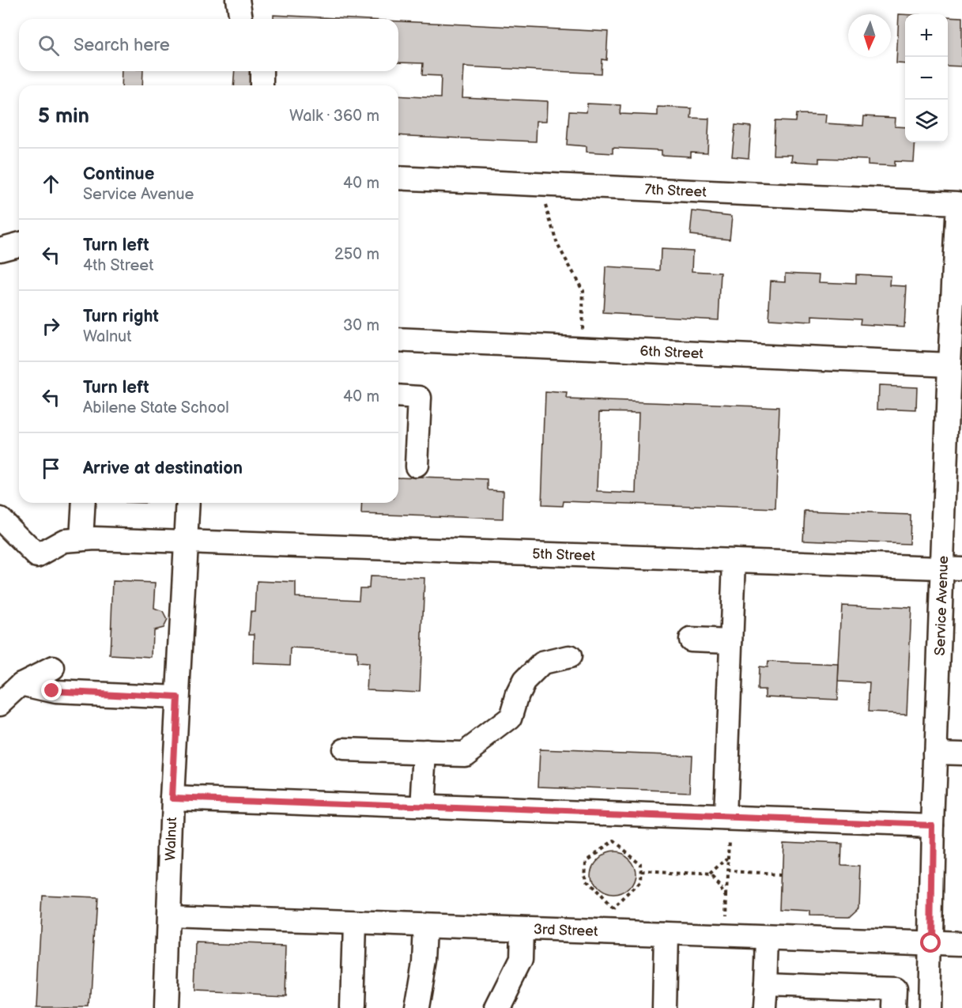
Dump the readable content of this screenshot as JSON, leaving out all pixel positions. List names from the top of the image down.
{
  "streets": {
    "street": [
      "7th Street",
      "6th Street",
      "5th Street",
      "Service Avenue",
      "Walnut",
      "3rd Street"
    ]
  },
  "crossings": [
    ["7th Street", "Service Avenue"],
    ["6th Street", "Service Avenue"],
    ["5th Street", "Service Avenue"],
    ["5th Street", "Walnut"],
    ["Service Avenue", "3rd Street"],
    ["Walnut", "3rd Street"]
  ],
  "north": "bottom",
  "page": {
    "map_buttons": ["+", "−"],
    "search": "Search here",
    "heading": ["5 min", "Walk · 360 m"],
    "list": [
      ["Continue", "Service Avenue", "40 m"],
      ["Turn left", "4th Street", "250 m"],
      ["Turn right", "Walnut", "30 m"],
      ["Turn left", "Abilene State School", "40 m"],
      "Arrive at destination"
    ]
  }
}
